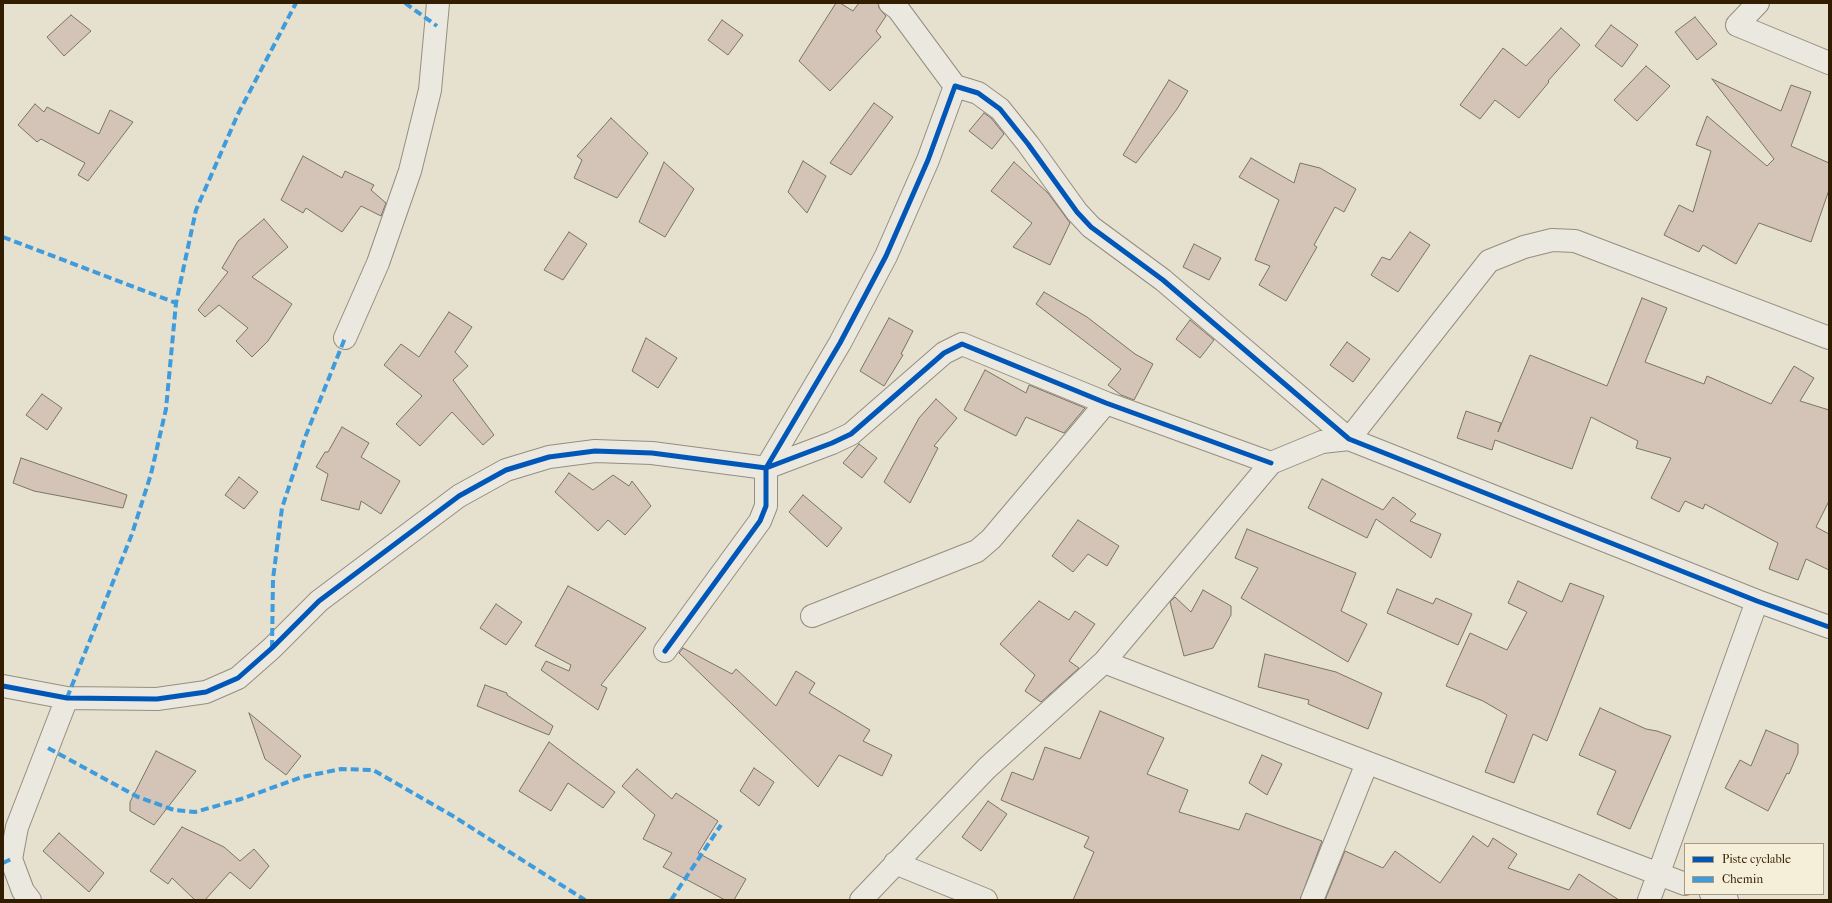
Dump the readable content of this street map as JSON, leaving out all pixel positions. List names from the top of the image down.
{
  "legend": ["Piste cyclable", "Chemin"]
}
